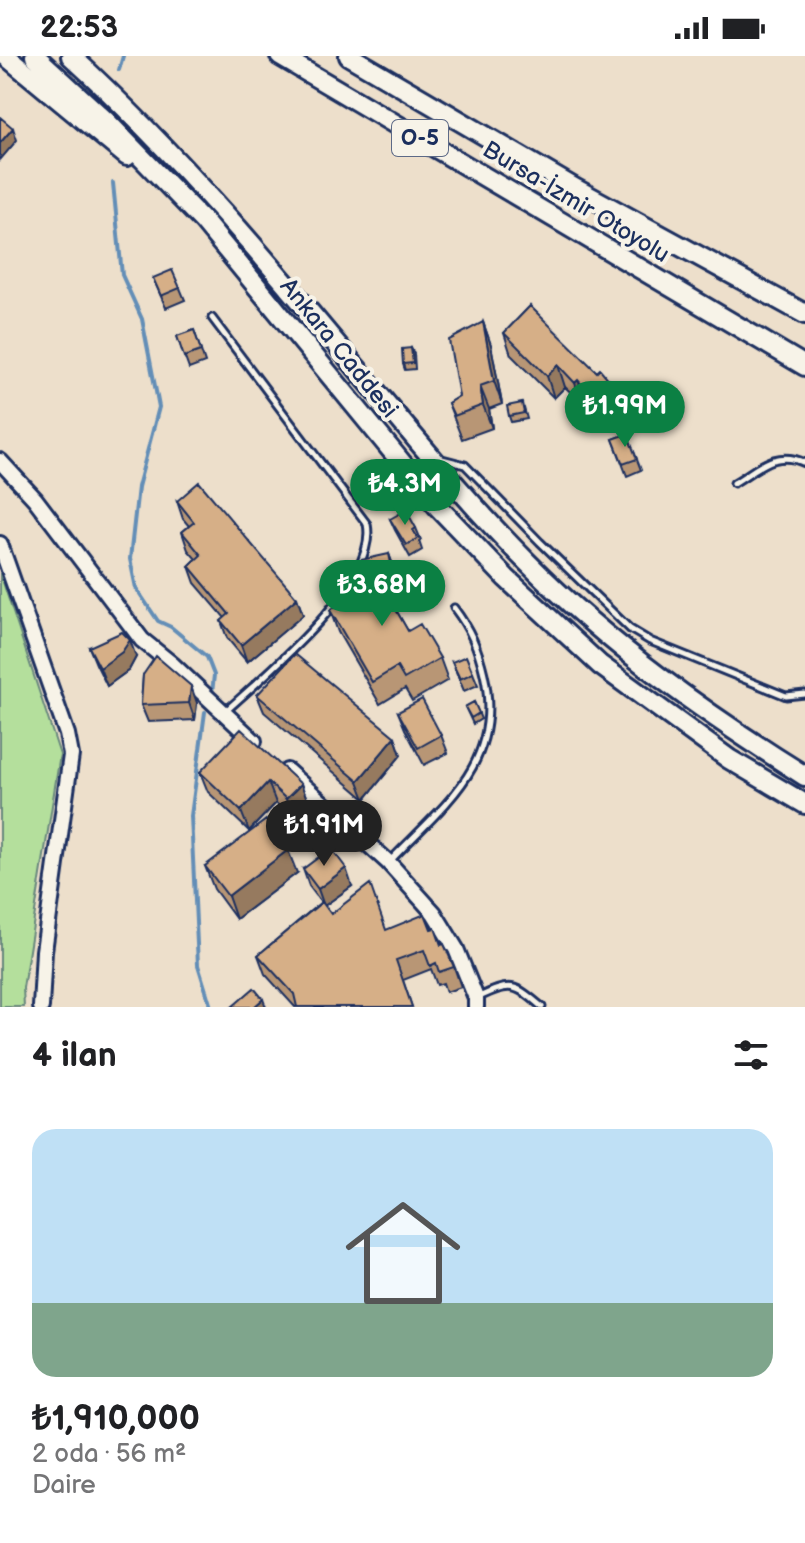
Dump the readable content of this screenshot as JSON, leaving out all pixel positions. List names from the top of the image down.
{
  "streets": {
    "highway": ["O-5", "Bursa-İzmir Otoyolu", "Ankara Caddesi"]
  },
  "page": {
    "status": "22:53",
    "price": [
      "₺1.99M",
      "₺4.3M",
      "₺3.68M",
      "₺1.91M"
    ],
    "heading": "4 ilan",
    "list": [
      {
        "name": "₺1,910,000",
        "note": "2 oda · 56 m² · Daire"
      }
    ]
  }
}
